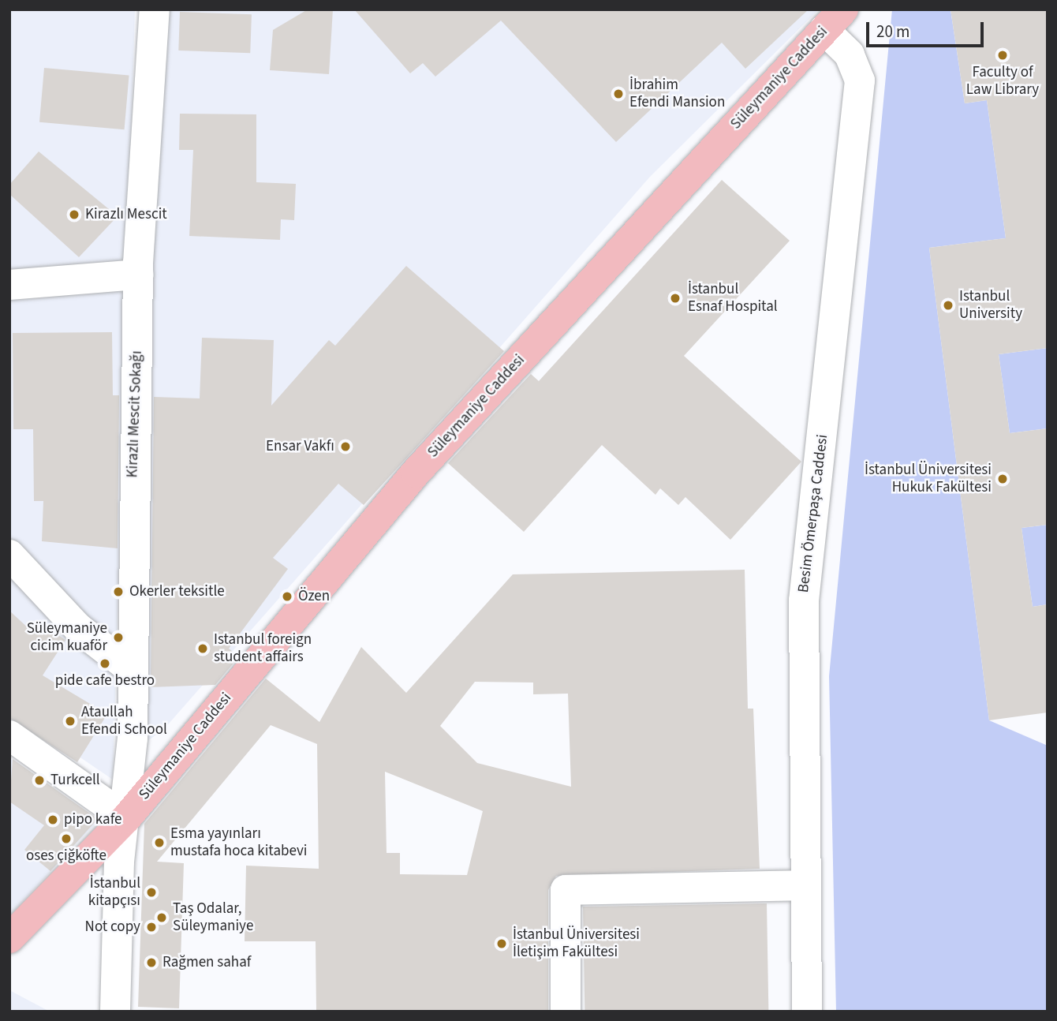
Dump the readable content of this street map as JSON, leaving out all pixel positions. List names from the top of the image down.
{
  "streets": {
    "main road": ["Süleymaniye Caddesi"],
    "street": ["Kirazlı Mescit Sokağı", "Besim Ömerpaşa Caddesi"]
  },
  "crossings": [
    ["Süleymaniye Caddesi", "Kirazlı Mescit Sokağı"],
    ["Süleymaniye Caddesi", "Besim Ömerpaşa Caddesi"]
  ],
  "places": [
    "Faculty of Law Library",
    "İbrahim Efendi Mansion",
    "Kirazlı Mescit",
    "İstanbul Esnaf Hospital",
    "Istanbul University",
    "Ensar Vakfı",
    "İstanbul Üniversitesi Hukuk Fakültesi",
    "Okerler teksitle",
    "Özen",
    "Süleymaniye cicim kuaför",
    "Istanbul foreign student affairs",
    "pide cafe bestro",
    "Ataullah Efendi School",
    "Turkcell",
    "pipo kafe",
    "oses çiğköfte",
    "Esma yayınları mustafa hoca kitabevi",
    "İstanbul kitapçısı",
    "Taş Odalar, Süleymaniye",
    "Not copy",
    "İstanbul Üniversitesi İletişim Fakültesi",
    "Rağmen sahaf"
  ],
  "scale_bar": "20 m"
}
